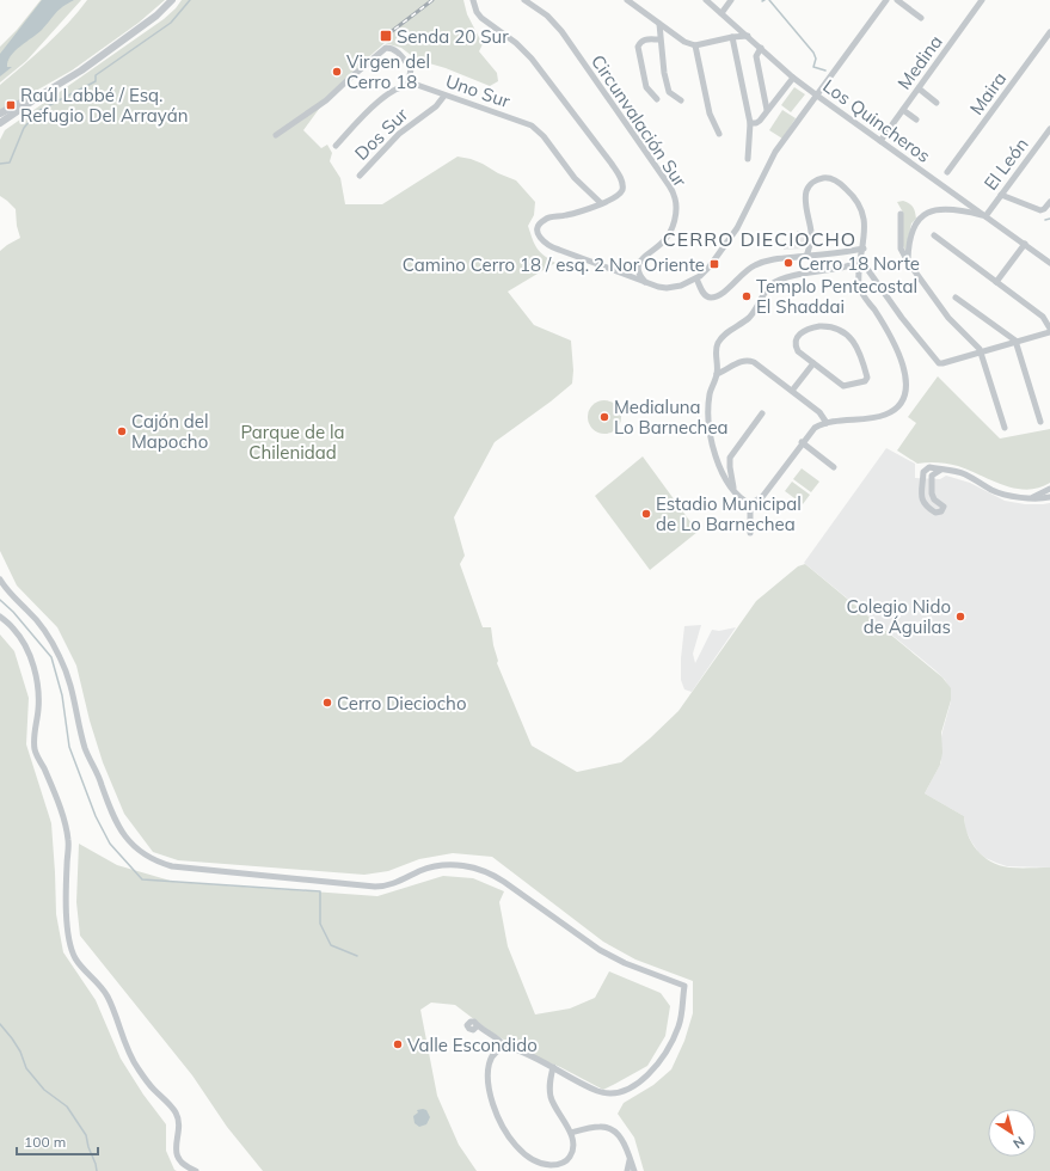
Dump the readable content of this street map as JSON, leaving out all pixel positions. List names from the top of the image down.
{
  "streets": {
    "street": [
      "Medina",
      "Uno Sur",
      "Maira",
      "Circunvalación Sur",
      "Los Quincheros",
      "Dos Sur",
      "El León"
    ]
  },
  "crossings": [
    ["Medina", "Los Quincheros"],
    ["Uno Sur", "Dos Sur"],
    ["Los Quincheros", "El León"]
  ],
  "districts": ["CERRO DIECIOCHO"],
  "parks": ["Parque de la Chilenidad"],
  "places": {
    "transit": ["Senda 20 Sur", "Raúl Labbé / Esq. Refugio Del Arrayán", "Camino Cerro 18 / esq. 2 Nor Oriente"],
    "other": [
      "Virgen del Cerro 18",
      "Cerro 18 Norte",
      "Templo Pentecostal El Shaddai",
      "Medialuna Lo Barnechea",
      "Cajón del Mapocho",
      "Estadio Municipal de Lo Barnechea",
      "Colegio Nido de Águilas",
      "Cerro Dieciocho",
      "Valle Escondido"
    ]
  },
  "scale_bar": "100 m",
  "north": "bottom right"
}
